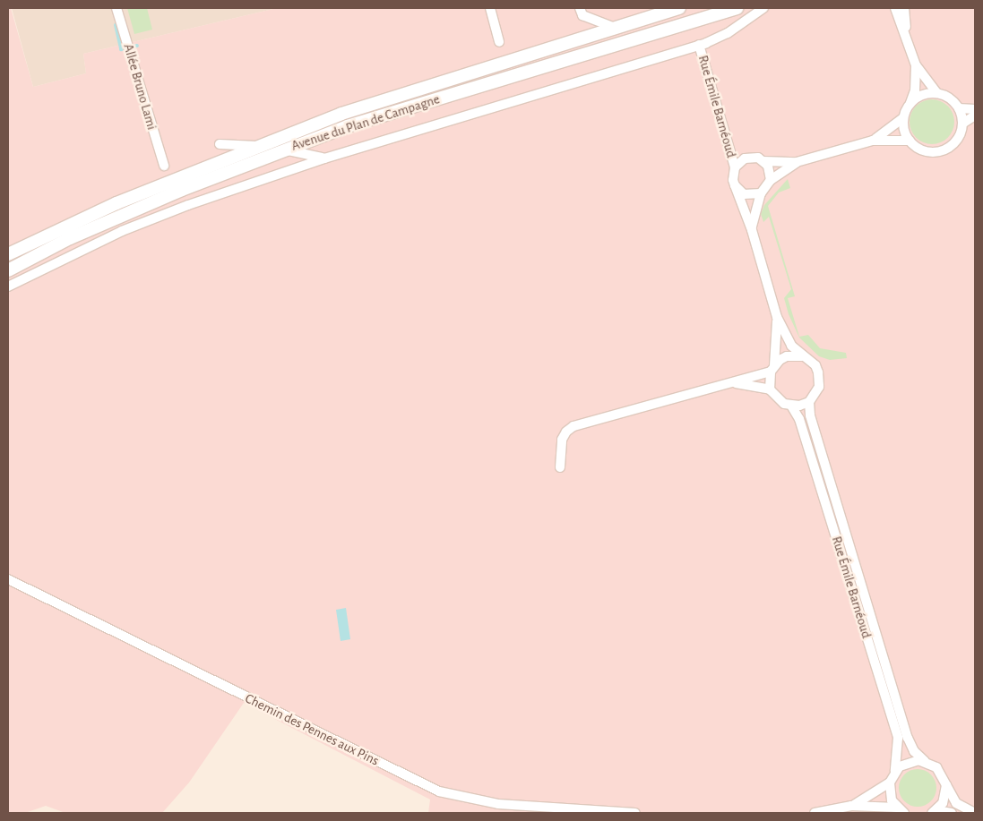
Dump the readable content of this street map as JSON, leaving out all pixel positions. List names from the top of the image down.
{
  "streets": {
    "main road": ["Avenue du Plan de Campagne"],
    "street": ["Allée Bruno Lami", "Rue Émile Barnéoud", "Chemin des Pennes aux Pins"]
  }
}
